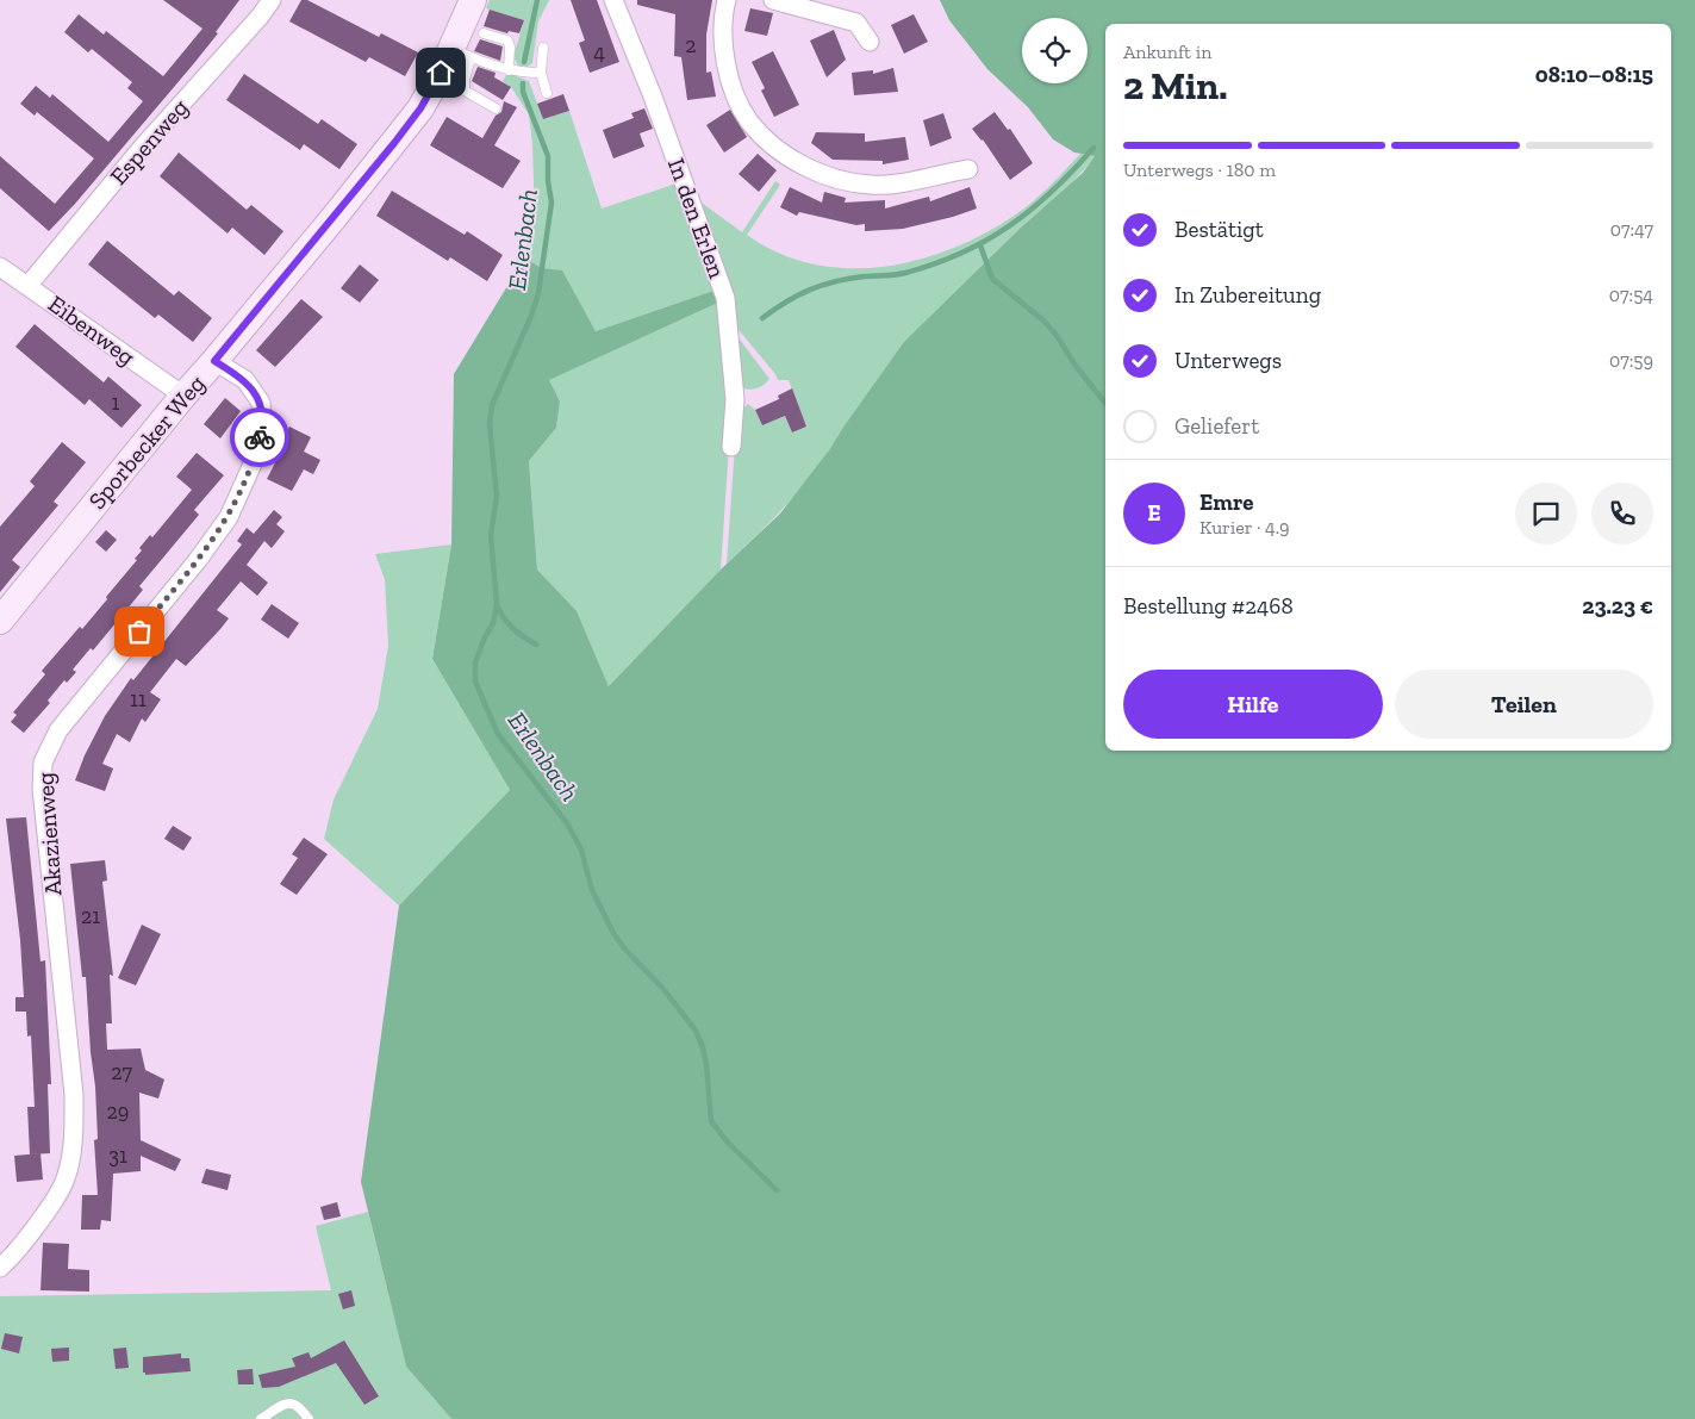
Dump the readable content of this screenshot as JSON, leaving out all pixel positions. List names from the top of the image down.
{
  "streets": {
    "street": [
      "Espenweg",
      "In den Erlen",
      "Eibenweg",
      "Sporbecker Weg",
      "Akazienweg"
    ]
  },
  "crossings": [
    ["Espenweg", "Eibenweg"],
    ["Eibenweg", "Sporbecker Weg"],
    ["Sporbecker Weg", "Akazienweg"]
  ],
  "water": ["Erlenbach"],
  "house_numbers": [
    "2",
    "4",
    "1",
    "11",
    "21",
    "27",
    "29",
    "31"
  ],
  "page": {
    "heading": ["2 Min.", "Ankunft in", "08:10–08:15"],
    "panel": [
      "Emre",
      "Kurier · 4.9",
      "Bestellung #2468",
      "23.23 €"
    ],
    "bar": "Unterwegs · 180 m",
    "list": [
      ["Bestätigt", "07:47"],
      ["In Zubereitung", "07:54"],
      ["Unterwegs", "07:59"],
      "Geliefert"
    ],
    "round": "E",
    "buttons": ["Hilfe", "Teilen"]
  }
}
